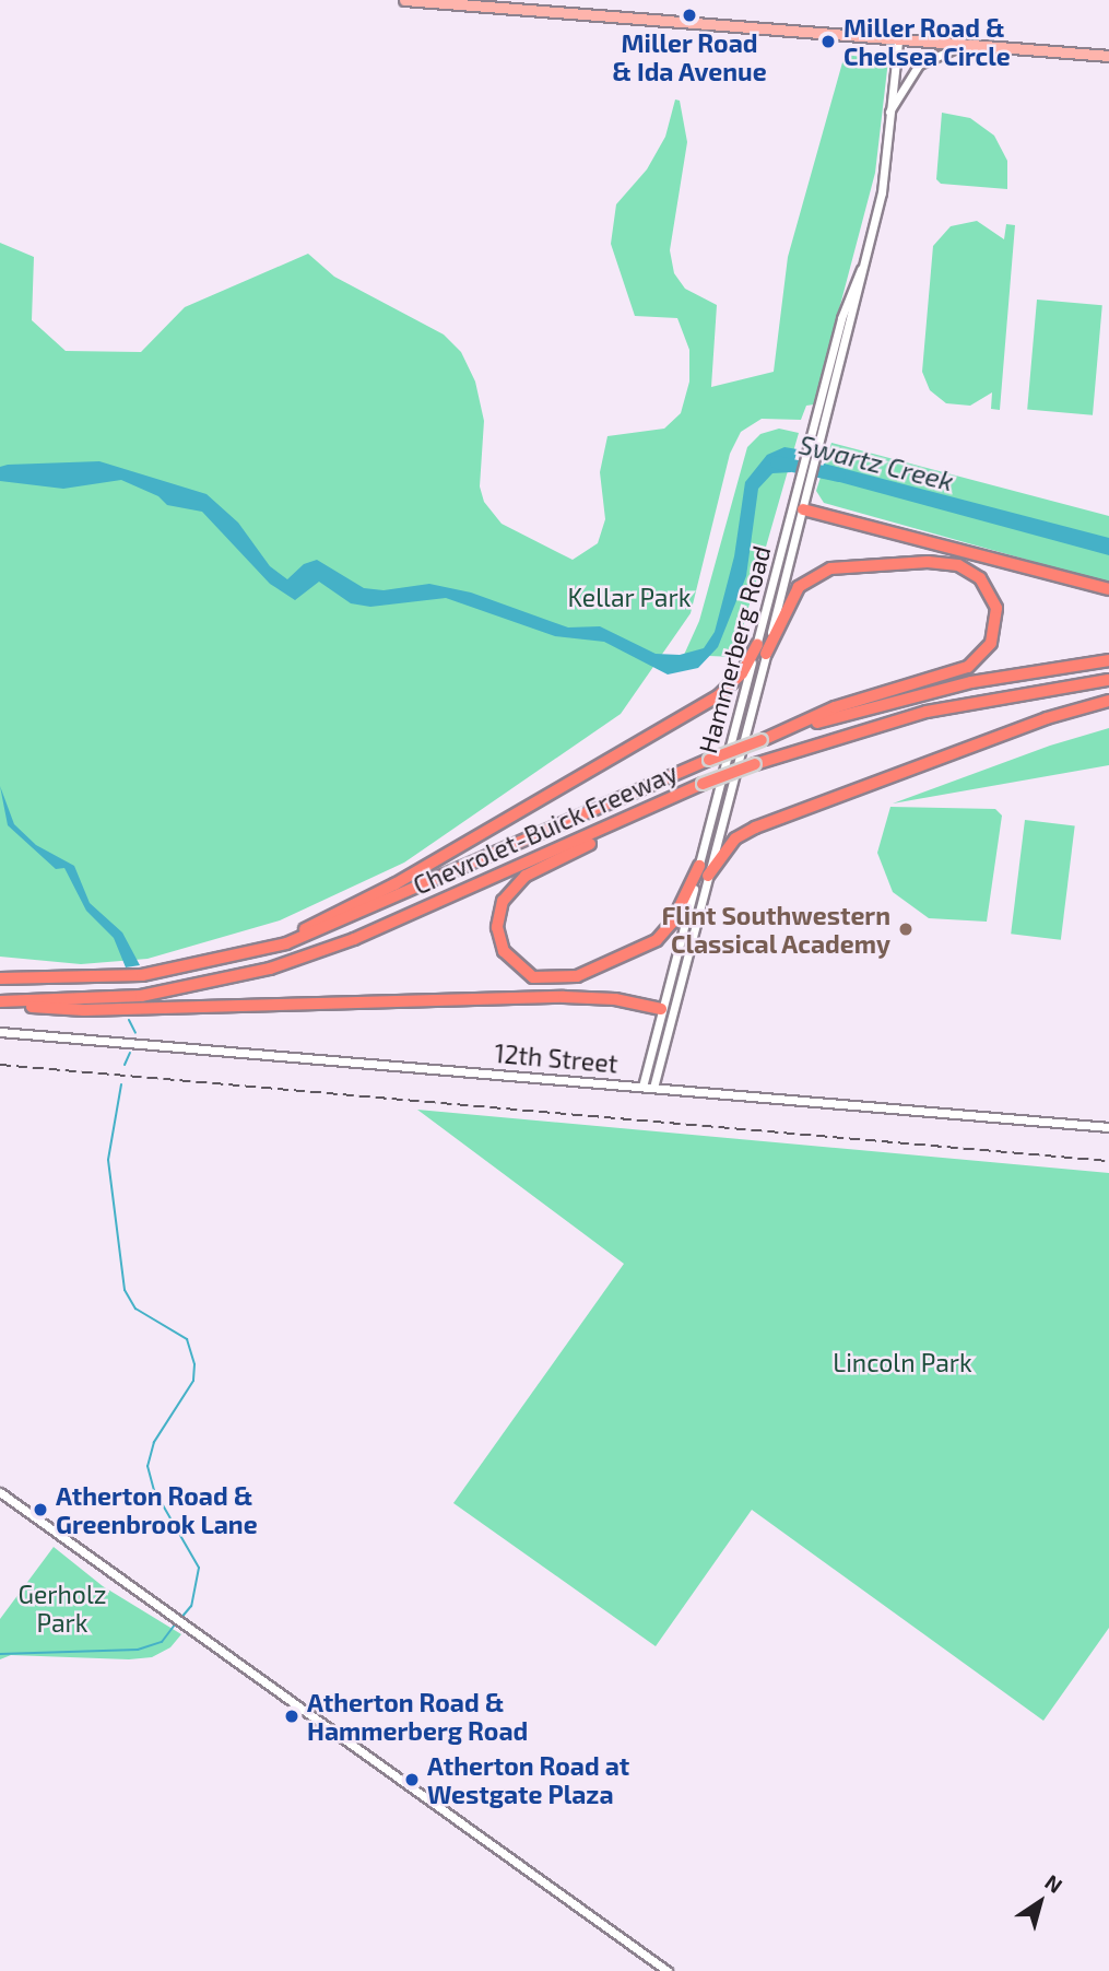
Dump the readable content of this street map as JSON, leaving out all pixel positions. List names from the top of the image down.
{
  "streets": {
    "highway": ["Chevrolet-Buick Freeway"],
    "street": ["Hammerberg Road", "12th Street"]
  },
  "crossings": [
    ["Hammerberg Road", "12th Street"]
  ],
  "water": ["Swartz Creek"],
  "parks": ["Kellar Park", "Lincoln Park", "Gerholz Park"],
  "places": [
    "Miller Road & Ida Avenue",
    "Miller Road & Chelsea Circle",
    "Flint Southwestern Classical Academy",
    "Atherton Road & Greenbrook Lane",
    "Atherton Road & Hammerberg Road",
    "Atherton Road at Westgate Plaza"
  ],
  "north": "top right"
}
